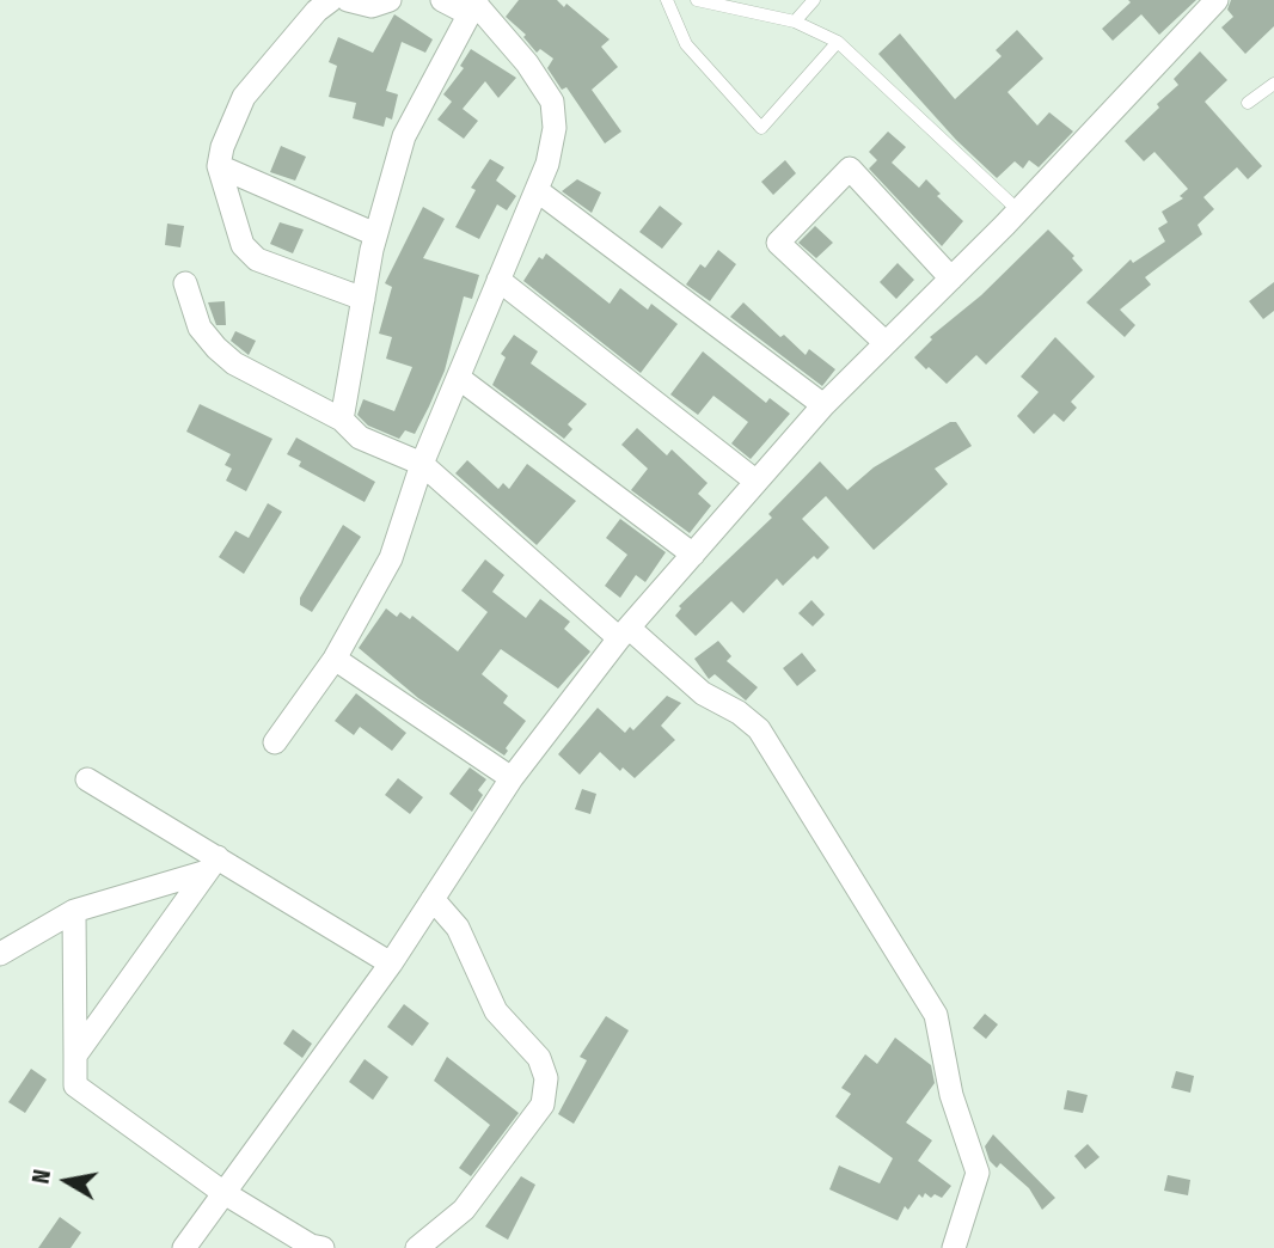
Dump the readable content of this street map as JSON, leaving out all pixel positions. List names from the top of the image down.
{
  "north": "left"
}
